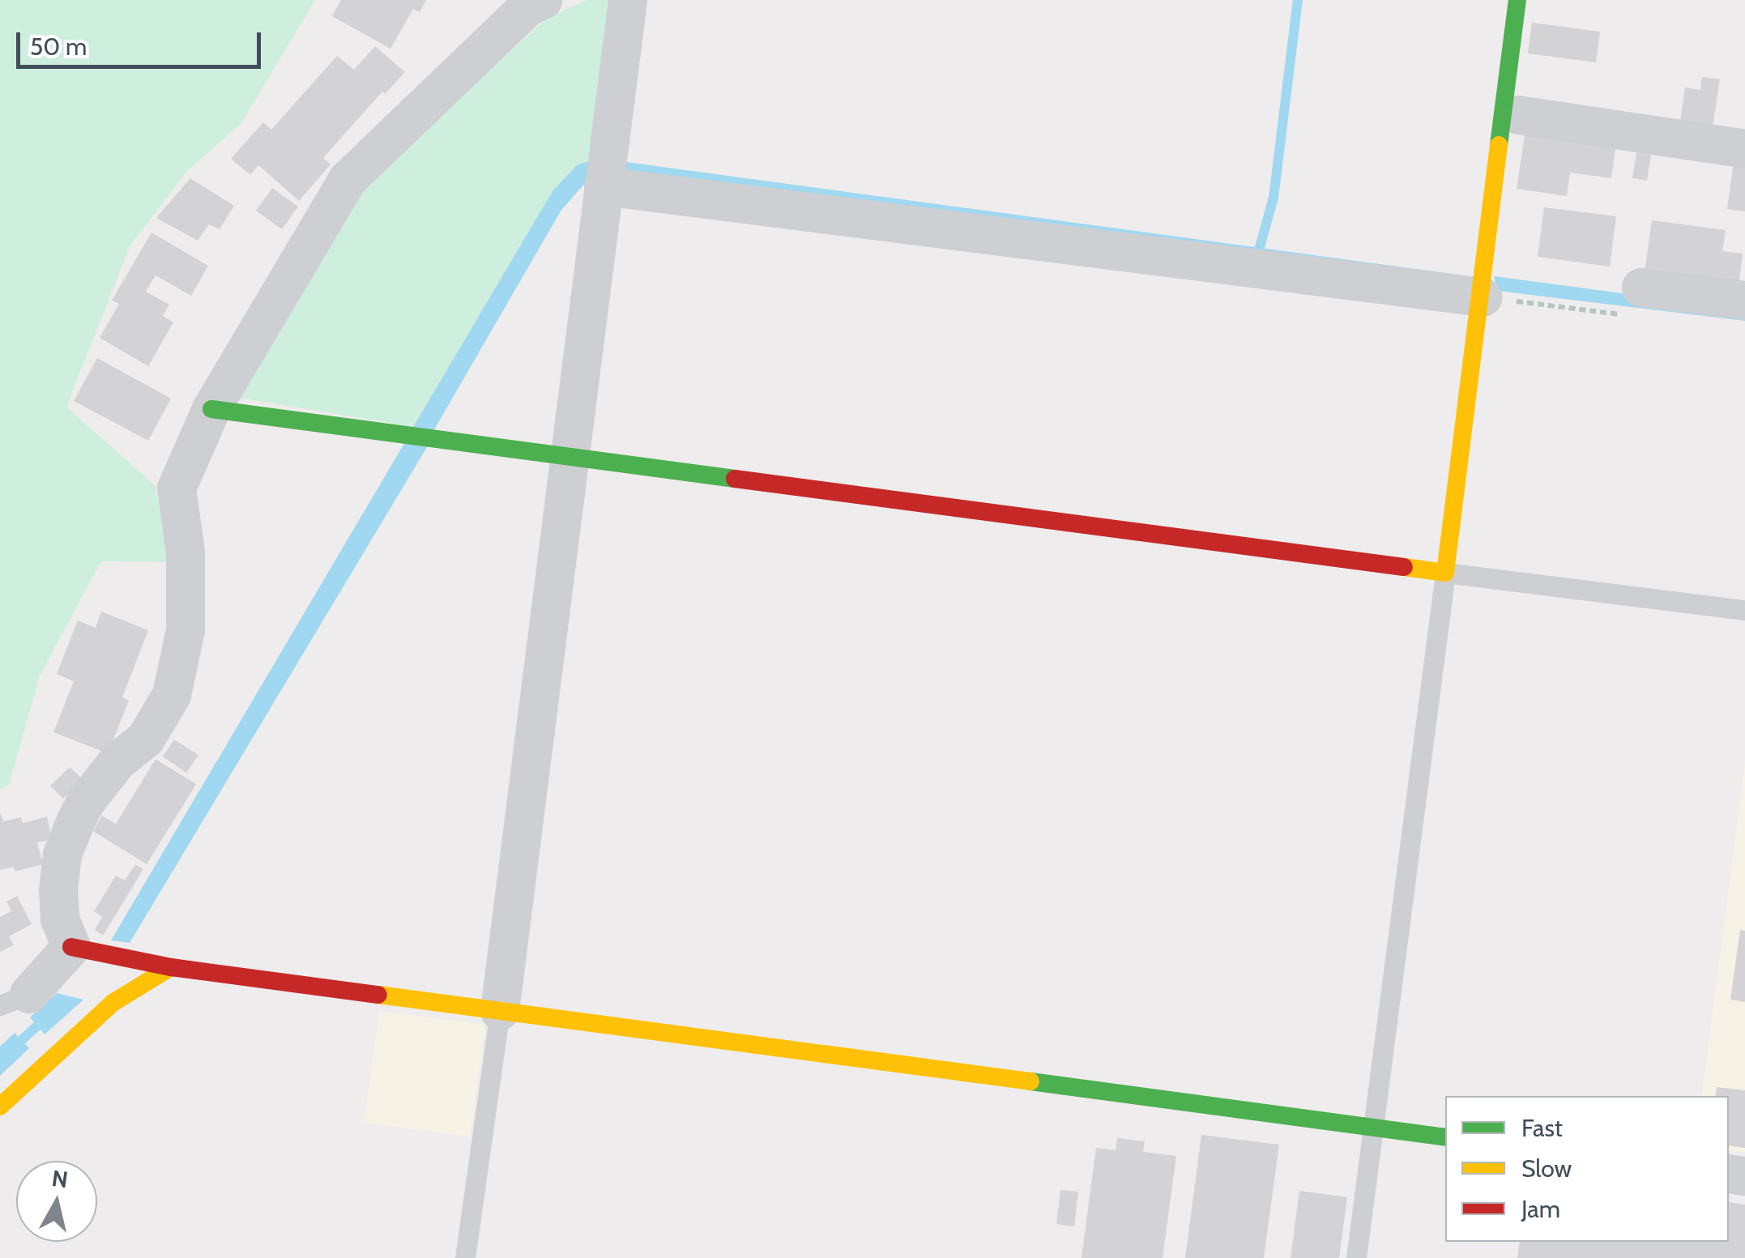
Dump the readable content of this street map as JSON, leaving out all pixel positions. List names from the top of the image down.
{
  "legend": ["Fast", "Slow", "Jam"],
  "scale_bar": "50 m",
  "north": "top"
}
